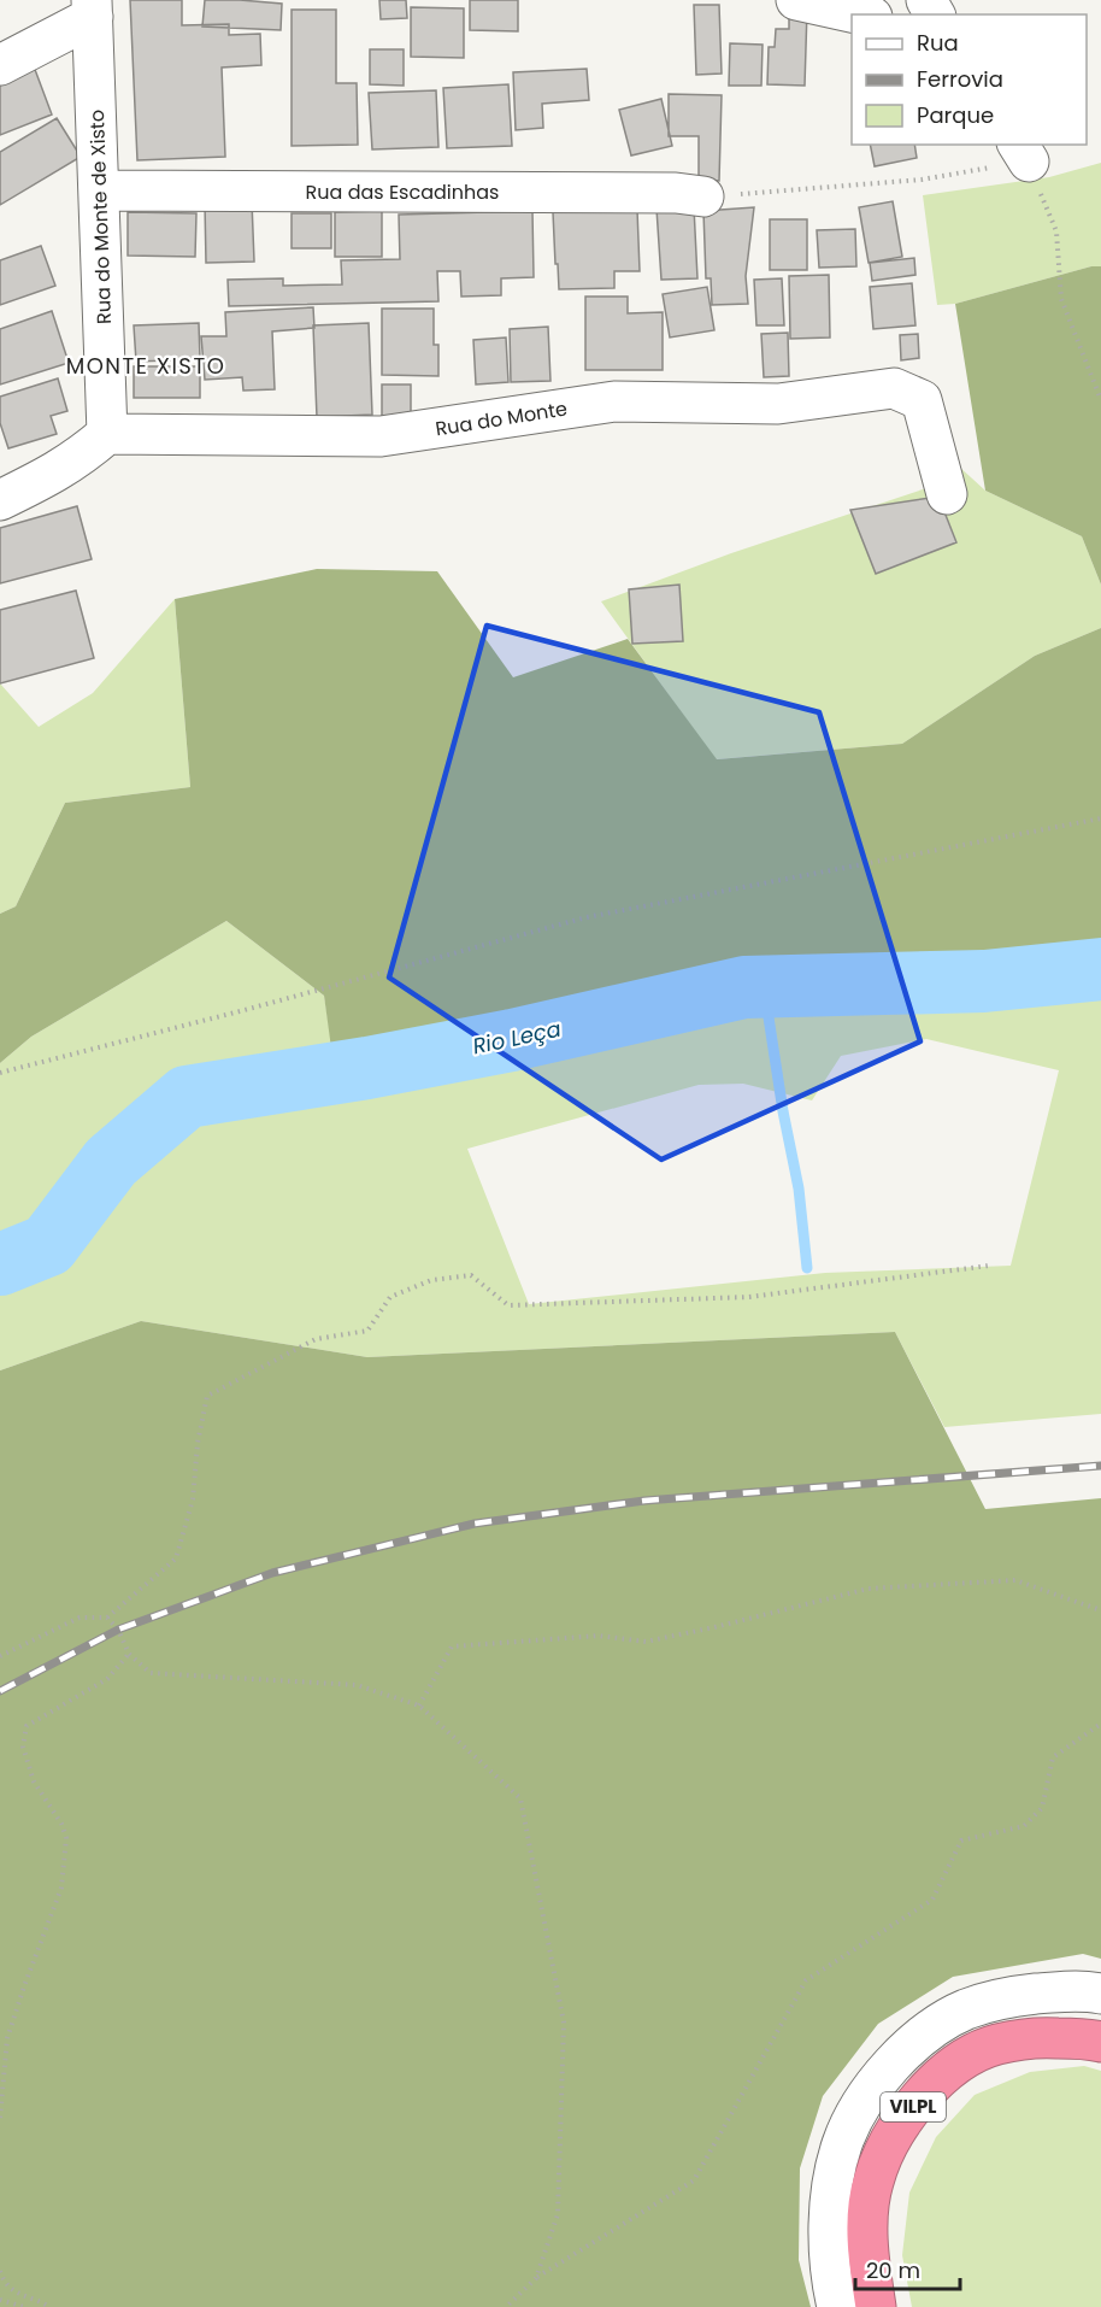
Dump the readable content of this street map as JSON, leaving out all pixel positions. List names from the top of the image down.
{
  "streets": {
    "highway": ["VILPL"],
    "street": ["Rua das Escadinhas", "Rua do Monte de Xisto", "Rua do Monte"]
  },
  "crossings": [
    ["Rua das Escadinhas", "Rua do Monte de Xisto"],
    ["Rua do Monte de Xisto", "Rua do Monte"]
  ],
  "districts": ["MONTE XISTO"],
  "water": ["Rio Leça"],
  "legend": ["Rua", "Ferrovia", "Parque"],
  "scale_bar": "20 m"
}
